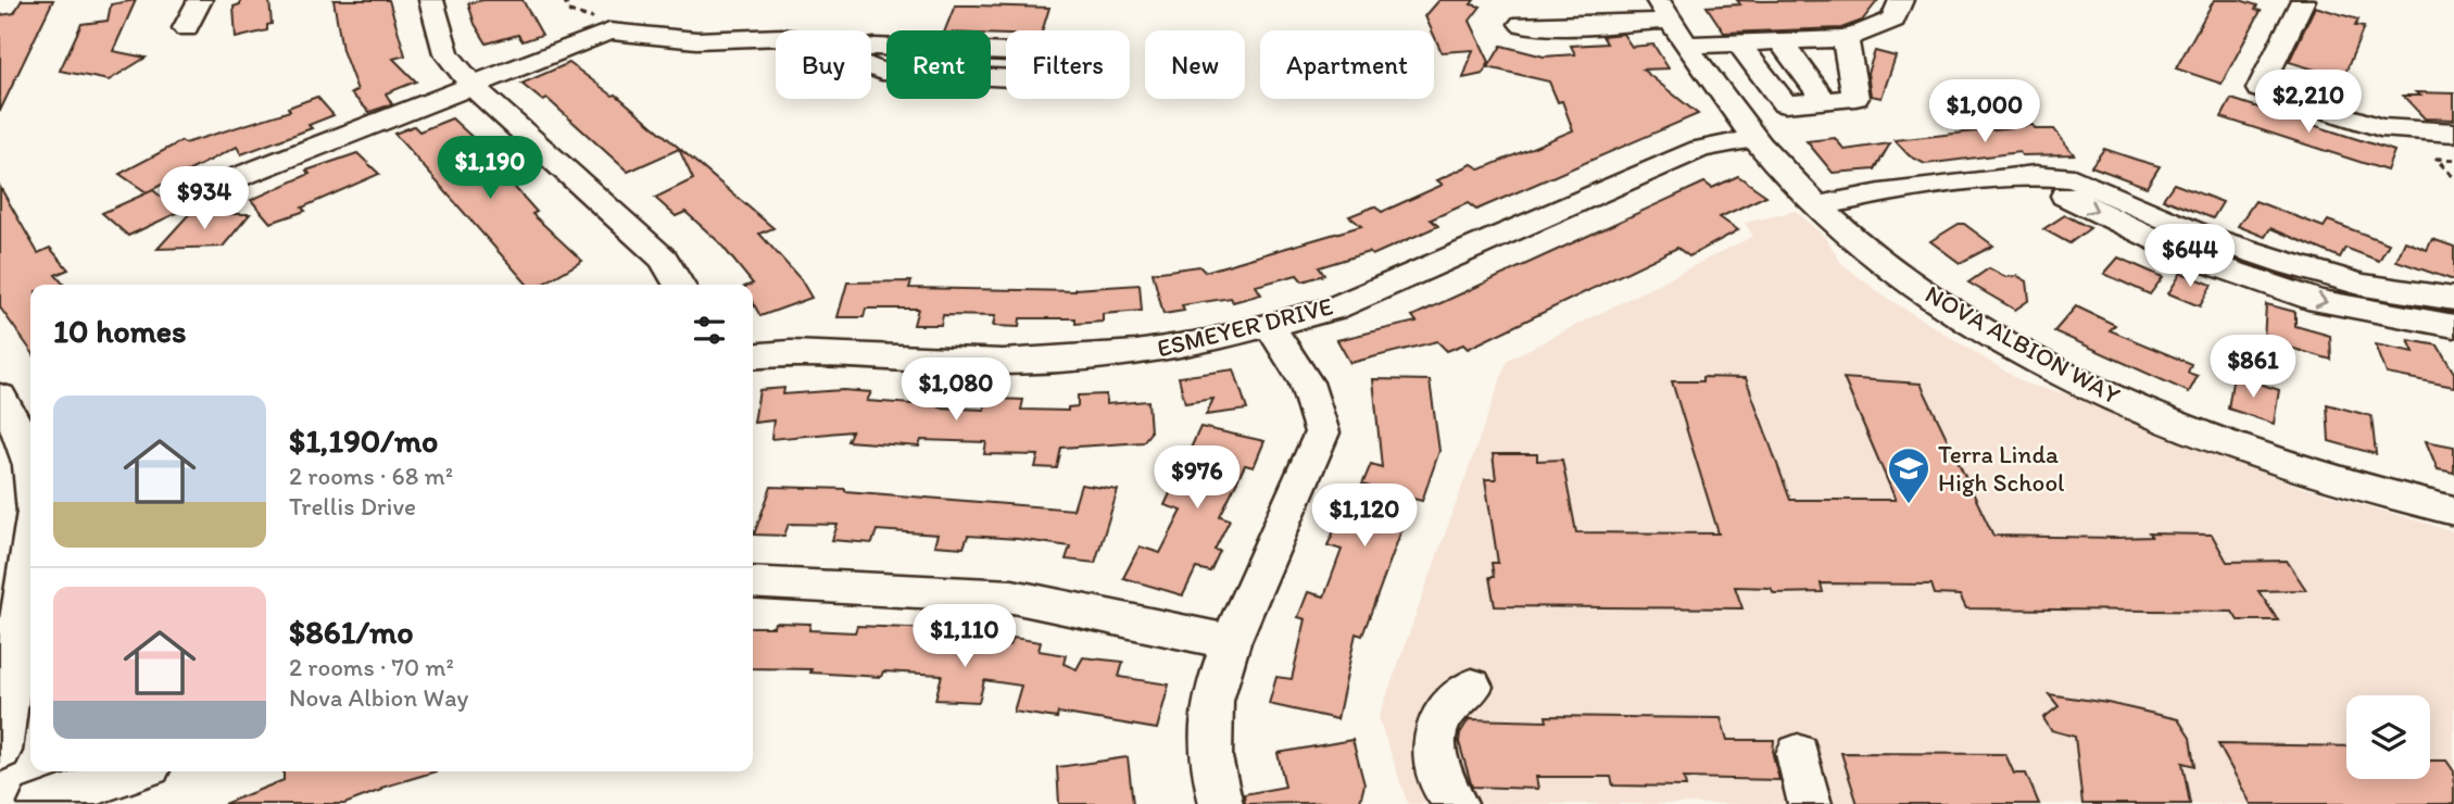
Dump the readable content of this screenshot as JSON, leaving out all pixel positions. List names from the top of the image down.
{
  "streets": {
    "street": ["ESMEYER DRIVE", "NOVA ALBION WAY"]
  },
  "crossings": [
    ["ESMEYER DRIVE", "NOVA ALBION WAY"]
  ],
  "places": {
    "school or university": ["Terra Linda High School"]
  },
  "page": {
    "chip": [
      "Buy",
      "Rent",
      "Filters",
      "New",
      "Apartment"
    ],
    "price": [
      "$2,210",
      "$1,000",
      "$1,190",
      "$934",
      "$644",
      "$861",
      "$1,080",
      "$976",
      "$1,120",
      "$1,110"
    ],
    "heading": "10 homes",
    "list": [
      {
        "name": "$1,190/mo",
        "note": "2 rooms · 68 m² · Trellis Drive"
      },
      {
        "name": "$861/mo",
        "note": "2 rooms · 70 m² · Nova Albion Way"
      }
    ]
  }
}
